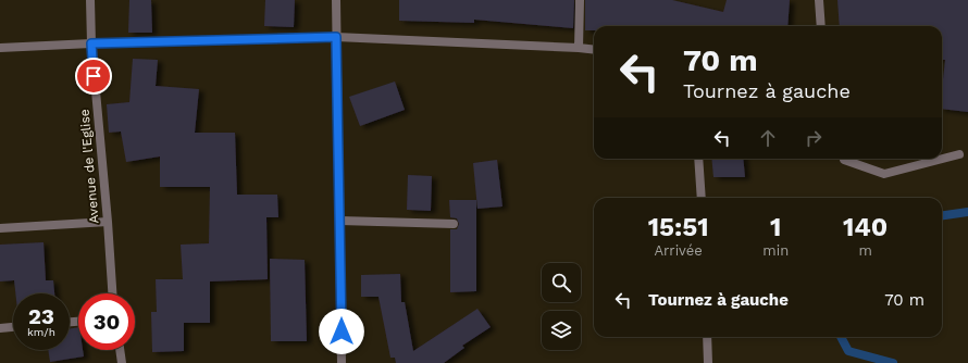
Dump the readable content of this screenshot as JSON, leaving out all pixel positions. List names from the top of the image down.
{
  "streets": {
    "street": ["Avenue de l'Eglise"]
  },
  "page": {
    "turn": ["70 m", "Tournez à gauche"],
    "eta": [
      "15:51",
      "Arrivée",
      "1",
      "min",
      "140",
      "m"
    ],
    "list": [
      {
        "name": "Tournez à gauche",
        "value": "70 m"
      }
    ],
    "speed": "23 km/h",
    "limit": "30"
  }
}
